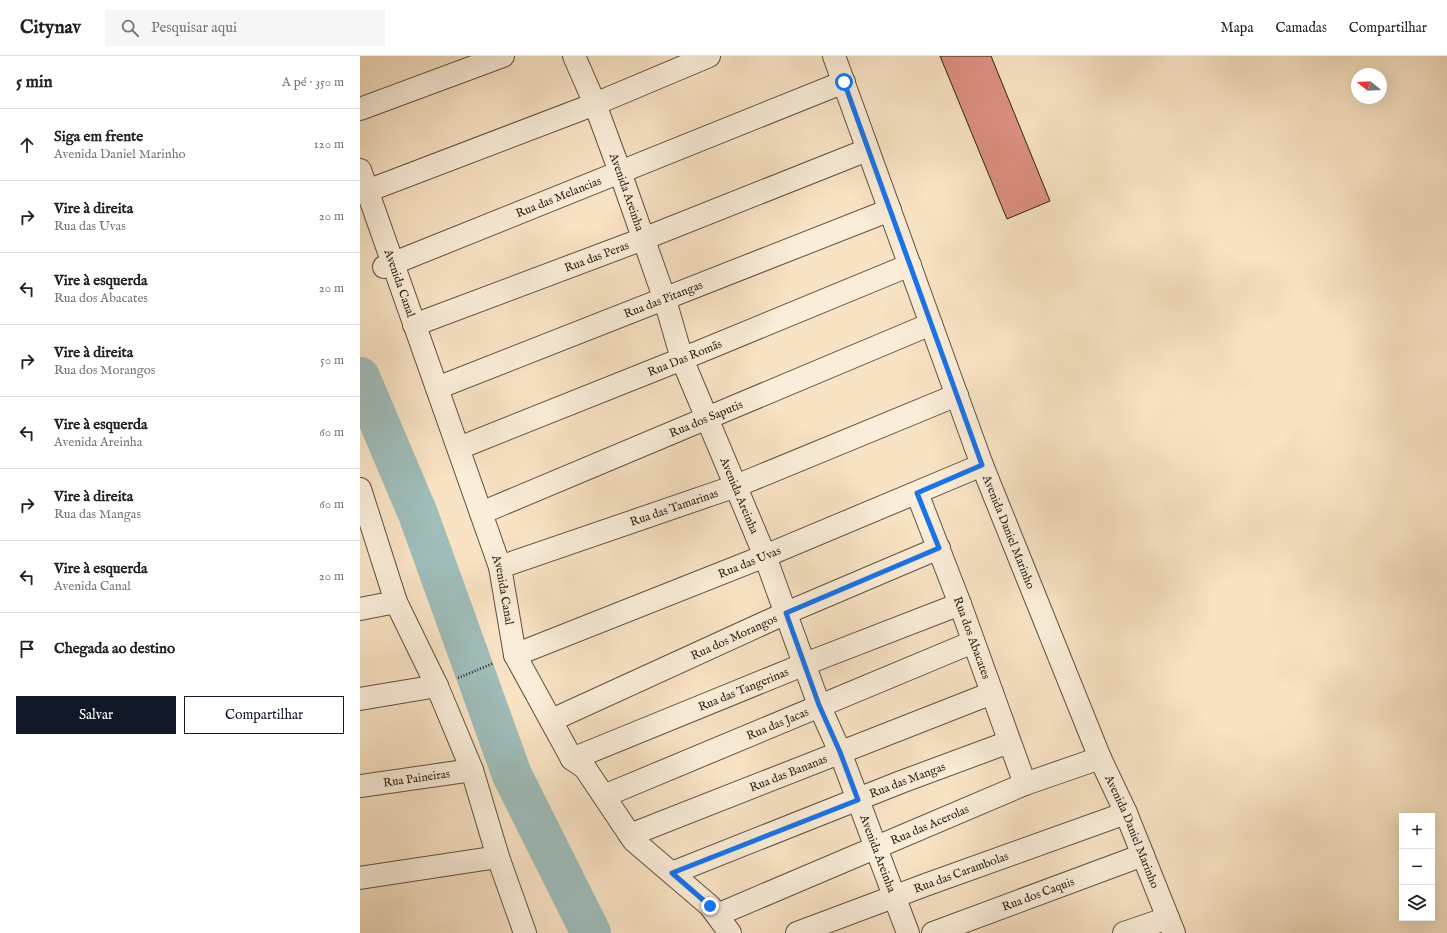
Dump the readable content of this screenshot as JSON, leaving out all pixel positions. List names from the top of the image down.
{
  "streets": {
    "street": [
      "Avenida Areinha",
      "Rua das Melancias",
      "Rua das Peras",
      "Avenida Canal",
      "Rua das Pitangas",
      "Rua Das Romãs",
      "Rua dos Saputis",
      "Rua das Tamarinas",
      "Avenida Daniel Marinho",
      "Rua das Uvas",
      "Rua dos Morangos",
      "Rua dos Abacates",
      "Rua das Tangerinas",
      "Rua das Jacas",
      "Rua das Bananas",
      "Rua Paineiras",
      "Rua das Mangas",
      "Rua das Acerolas",
      "Rua das Carambolas",
      "Rua dos Caquis"
    ]
  },
  "crossings": [
    ["Avenida Areinha", "Rua das Melancias"],
    ["Avenida Areinha", "Rua das Peras"],
    ["Avenida Areinha", "Rua das Pitangas"],
    ["Avenida Areinha", "Rua Das Romãs"],
    ["Avenida Areinha", "Rua dos Saputis"],
    ["Avenida Areinha", "Rua das Tamarinas"],
    ["Avenida Areinha", "Rua das Uvas"],
    ["Avenida Areinha", "Rua dos Morangos"],
    ["Avenida Areinha", "Rua das Tangerinas"],
    ["Avenida Areinha", "Rua das Jacas"],
    ["Avenida Areinha", "Rua das Bananas"],
    ["Avenida Areinha", "Rua das Mangas"],
    ["Avenida Areinha", "Rua das Acerolas"],
    ["Avenida Areinha", "Rua das Carambolas"],
    ["Rua das Melancias", "Avenida Canal"],
    ["Rua das Melancias", "Avenida Daniel Marinho"],
    ["Rua das Peras", "Avenida Canal"],
    ["Rua das Peras", "Avenida Daniel Marinho"],
    ["Avenida Canal", "Rua das Pitangas"],
    ["Avenida Canal", "Rua Das Romãs"],
    ["Avenida Canal", "Rua dos Saputis"],
    ["Avenida Canal", "Rua das Tamarinas"],
    ["Avenida Canal", "Rua das Uvas"],
    ["Avenida Canal", "Rua dos Morangos"],
    ["Avenida Canal", "Rua das Tangerinas"],
    ["Avenida Canal", "Rua das Jacas"],
    ["Avenida Canal", "Rua das Bananas"],
    ["Avenida Canal", "Rua das Mangas"],
    ["Avenida Canal", "Rua das Acerolas"],
    ["Rua das Pitangas", "Avenida Daniel Marinho"],
    ["Rua Das Romãs", "Avenida Daniel Marinho"],
    ["Rua dos Saputis", "Avenida Daniel Marinho"],
    ["Rua das Tamarinas", "Avenida Daniel Marinho"],
    ["Avenida Daniel Marinho", "Rua das Uvas"],
    ["Avenida Daniel Marinho", "Rua das Acerolas"],
    ["Avenida Daniel Marinho", "Rua das Carambolas"],
    ["Avenida Daniel Marinho", "Rua dos Caquis"],
    ["Rua das Uvas", "Rua dos Abacates"],
    ["Rua dos Morangos", "Rua dos Abacates"],
    ["Rua dos Abacates", "Rua das Tangerinas"],
    ["Rua dos Abacates", "Rua das Jacas"],
    ["Rua dos Abacates", "Rua das Bananas"],
    ["Rua dos Abacates", "Rua das Mangas"],
    ["Rua dos Abacates", "Rua das Acerolas"]
  ],
  "north": "left",
  "page": {
    "header": "Citynav",
    "search": "Pesquisar aqui",
    "nav": ["Mapa", "Camadas", "Compartilhar"],
    "heading": ["5 min", "A pé · 350 m"],
    "list": [
      ["Siga em frente", "Avenida Daniel Marinho", "120 m"],
      ["Vire à direita", "Rua das Uvas", "20 m"],
      ["Vire à esquerda", "Rua dos Abacates", "20 m"],
      ["Vire à direita", "Rua dos Morangos", "50 m"],
      ["Vire à esquerda", "Avenida Areinha", "60 m"],
      ["Vire à direita", "Rua das Mangas", "60 m"],
      ["Vire à esquerda", "Avenida Canal", "20 m"],
      "Chegada ao destino"
    ],
    "buttons": ["Salvar", "Compartilhar"],
    "map_buttons": ["+", "−"]
  }
}
